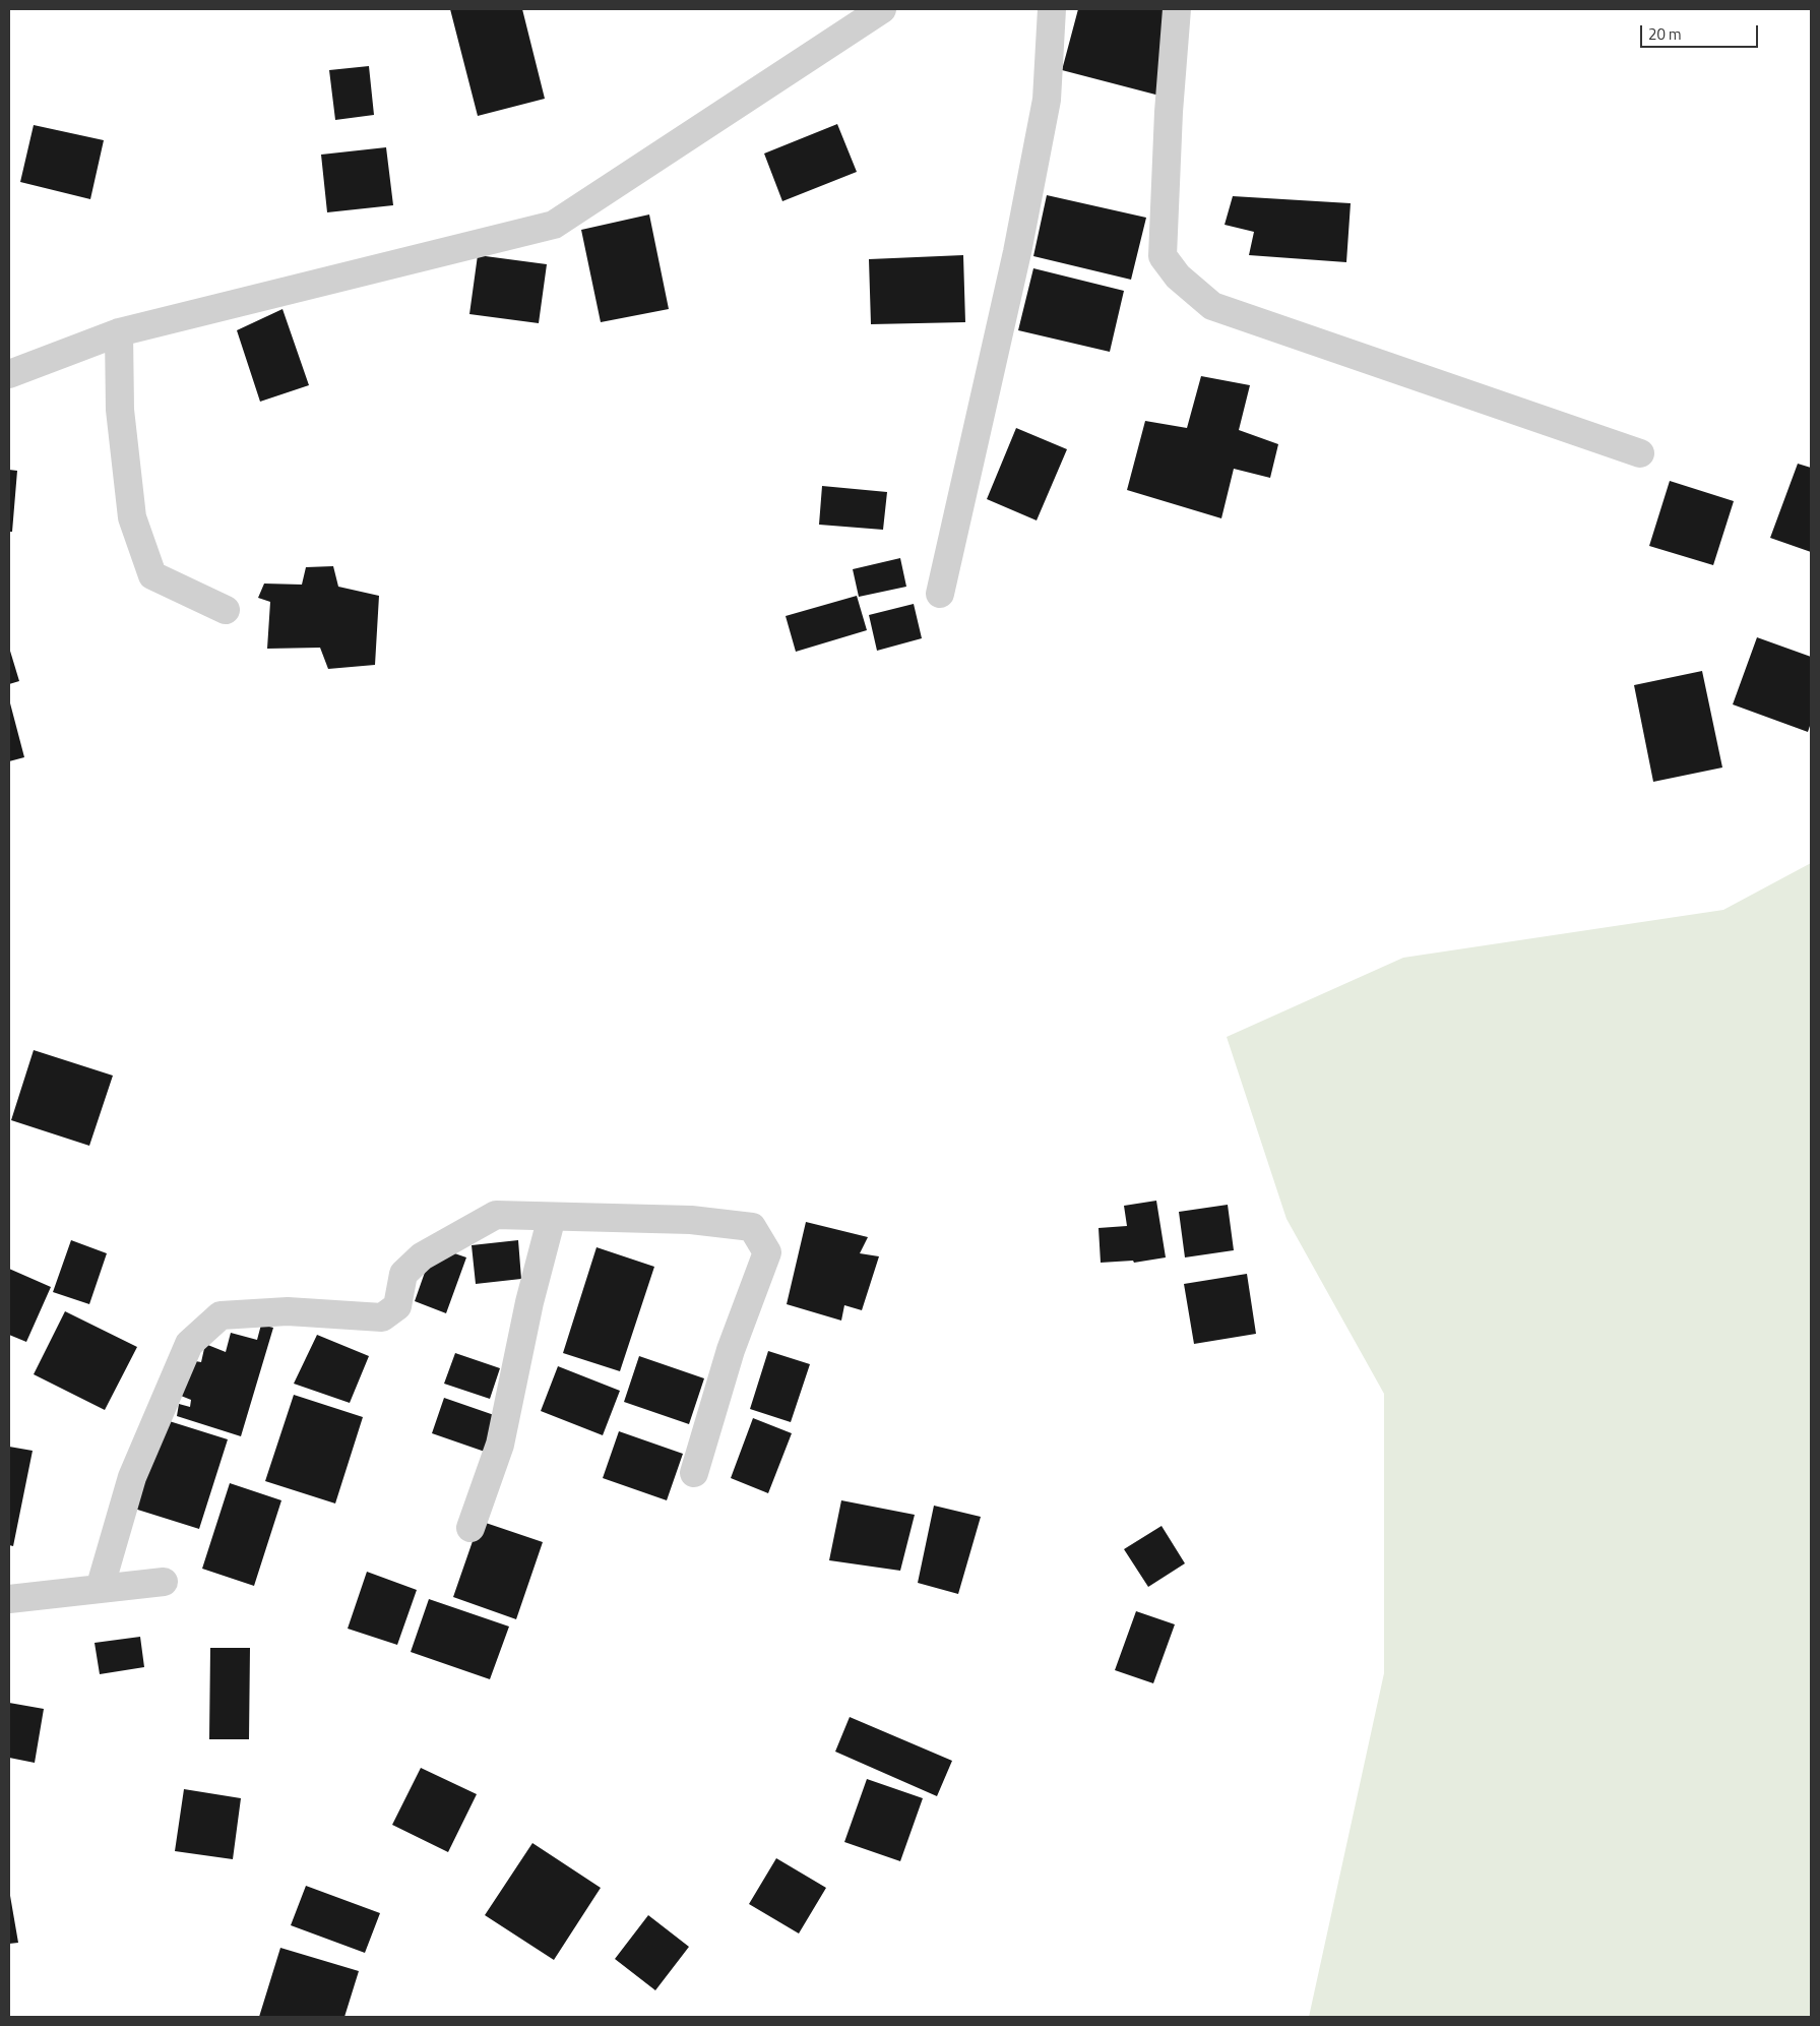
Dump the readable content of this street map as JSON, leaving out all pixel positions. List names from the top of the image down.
{
  "scale_bar": "20 m"
}
